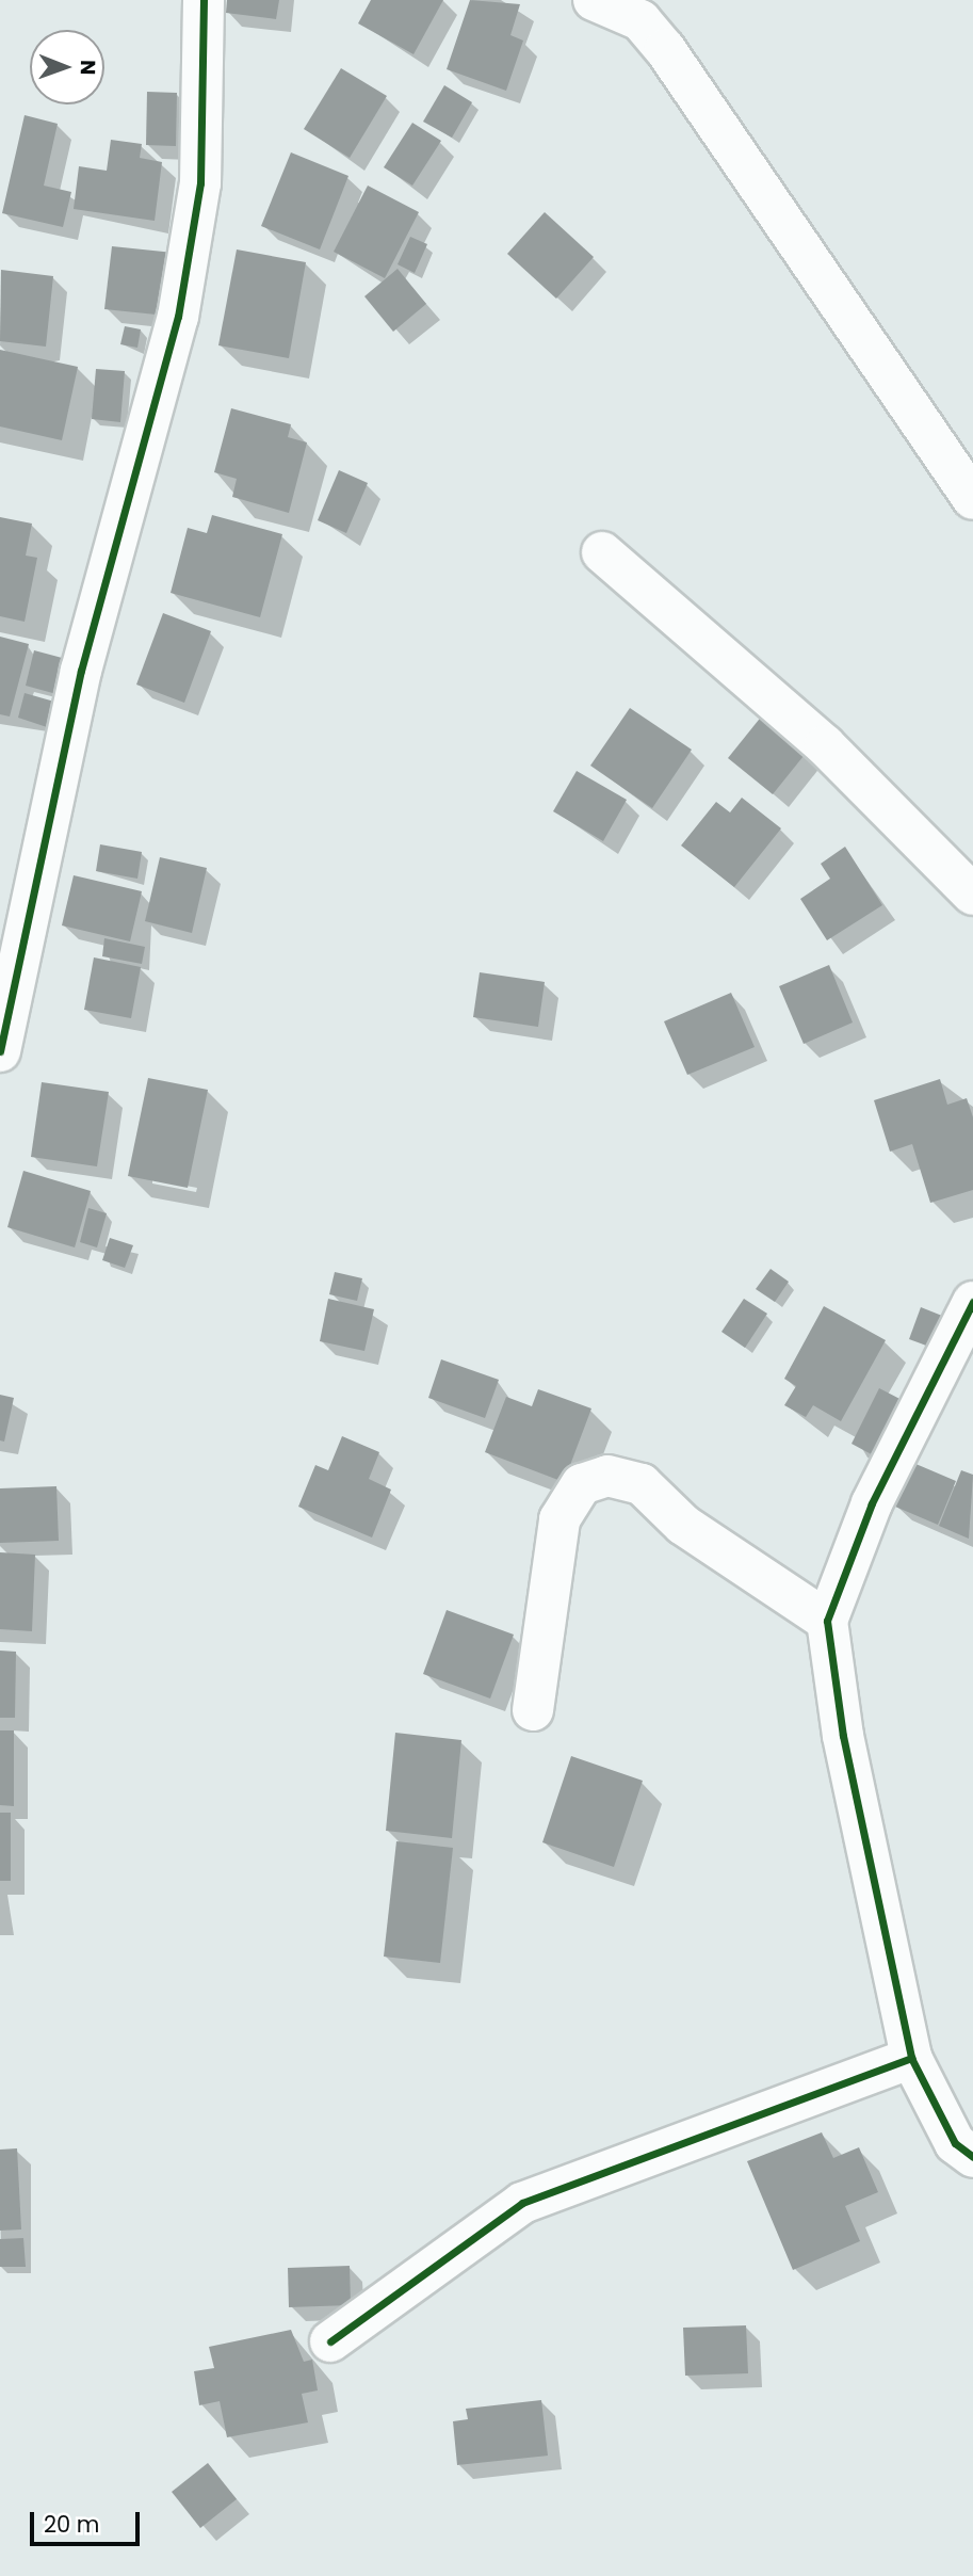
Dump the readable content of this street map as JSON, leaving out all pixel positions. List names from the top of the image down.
{
  "scale_bar": "20 m",
  "north": "right"
}
